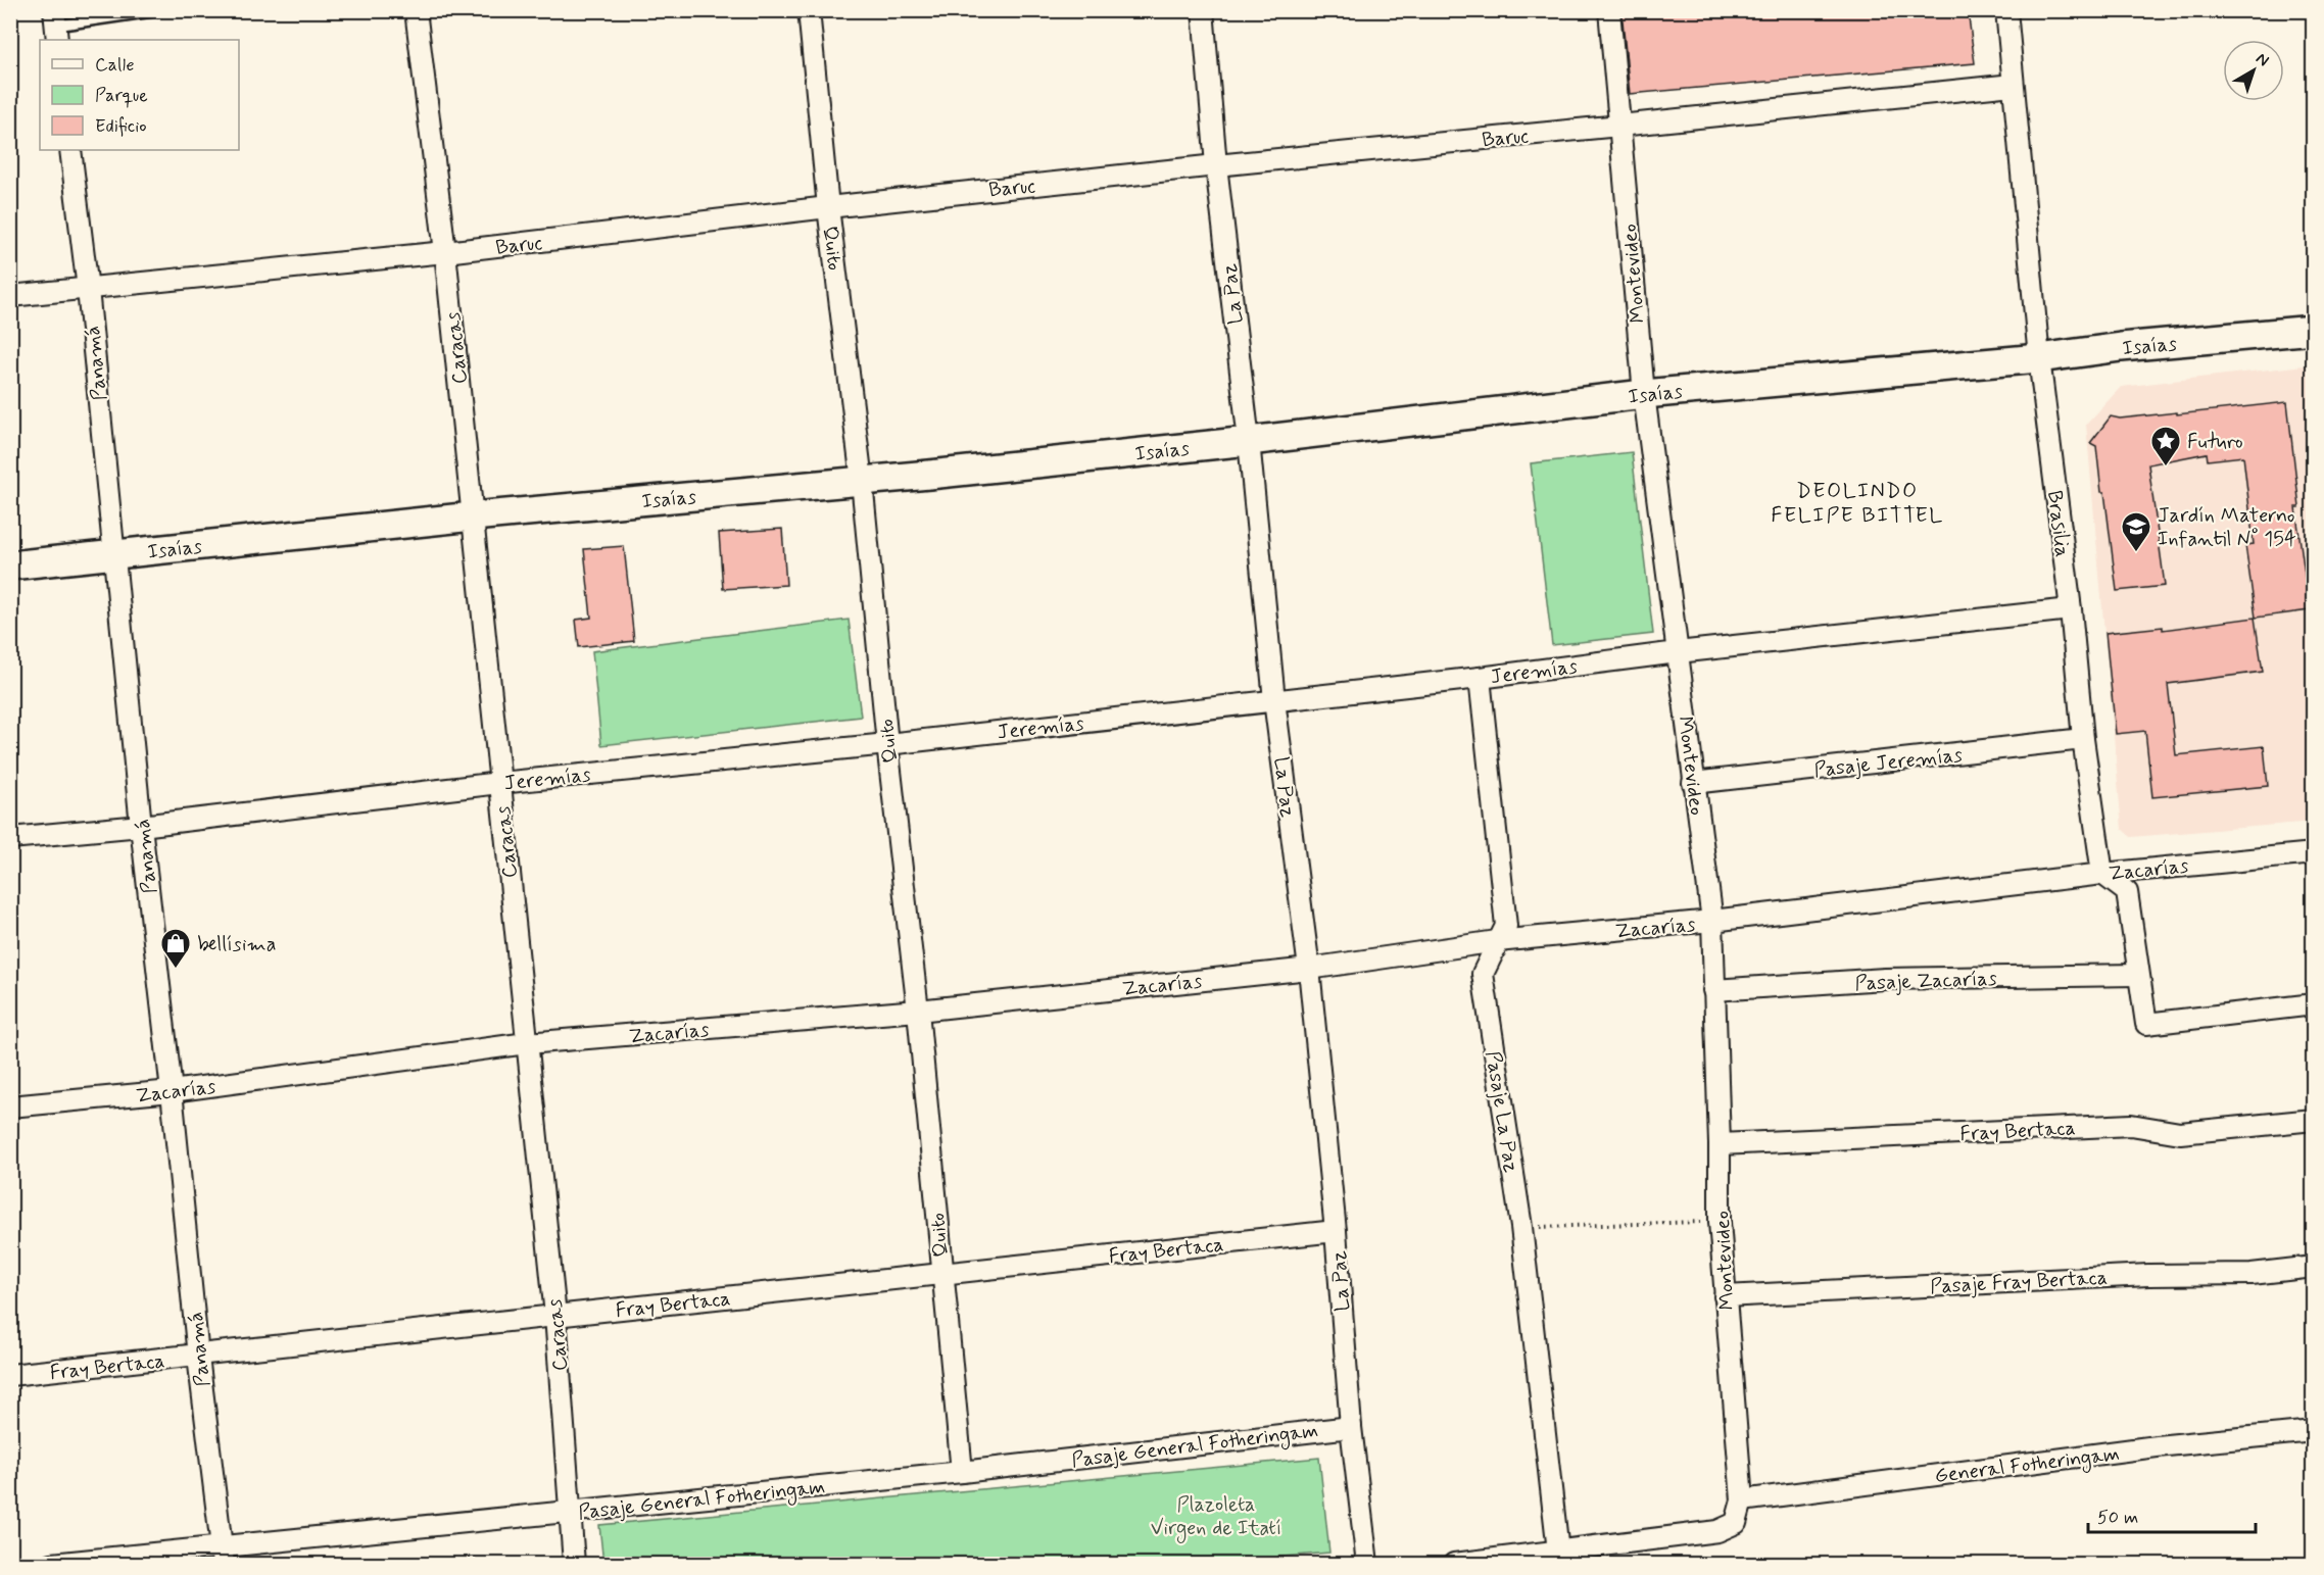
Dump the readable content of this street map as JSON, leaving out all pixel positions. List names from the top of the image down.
{
  "streets": {
    "street": [
      "Baruc",
      "Quito",
      "Montevideo",
      "La Paz",
      "Isaías",
      "Caracas",
      "Panamá",
      "Brasilia",
      "Jeremías",
      "Pasaje Jeremías",
      "Zacarías",
      "Pasaje Zacarías",
      "Pasaje La Paz",
      "Fray Bertaca",
      "Pasaje Fray Bertaca",
      "Pasaje General Fotheringam",
      "General Fotheringam"
    ]
  },
  "crossings": [
    ["Baruc", "Quito"],
    ["Baruc", "Montevideo"],
    ["Baruc", "La Paz"],
    ["Baruc", "Caracas"],
    ["Baruc", "Panamá"],
    ["Baruc", "Brasilia"],
    ["Quito", "Isaías"],
    ["Quito", "Jeremías"],
    ["Quito", "Zacarías"],
    ["Quito", "Fray Bertaca"],
    ["Quito", "Pasaje General Fotheringam"],
    ["Montevideo", "Isaías"],
    ["Montevideo", "Jeremías"],
    ["Montevideo", "Pasaje Jeremías"],
    ["Montevideo", "Zacarías"],
    ["Montevideo", "Pasaje Zacarías"],
    ["Montevideo", "Pasaje La Paz"],
    ["Montevideo", "Fray Bertaca"],
    ["Montevideo", "Pasaje Fray Bertaca"],
    ["Montevideo", "General Fotheringam"],
    ["La Paz", "Isaías"],
    ["La Paz", "Jeremías"],
    ["La Paz", "Zacarías"],
    ["La Paz", "Fray Bertaca"],
    ["La Paz", "Pasaje General Fotheringam"],
    ["Isaías", "Caracas"],
    ["Isaías", "Panamá"],
    ["Isaías", "Brasilia"],
    ["Caracas", "Jeremías"],
    ["Caracas", "Zacarías"],
    ["Caracas", "Fray Bertaca"],
    ["Caracas", "Pasaje General Fotheringam"],
    ["Panamá", "Jeremías"],
    ["Panamá", "Zacarías"],
    ["Panamá", "Fray Bertaca"],
    ["Panamá", "Pasaje General Fotheringam"],
    ["Brasilia", "Jeremías"],
    ["Brasilia", "Pasaje Jeremías"],
    ["Brasilia", "Zacarías"],
    ["Jeremías", "Pasaje La Paz"],
    ["Zacarías", "Pasaje La Paz"]
  ],
  "districts": ["DEOLINDO FELIPE BITTEL"],
  "parks": ["Plazoleta Virgen de Itatí"],
  "places": {
    "place": ["Futuro"],
    "school or university": ["Jardín Materno Infantil N° 154"],
    "shop": ["bellísima"]
  },
  "legend": ["Calle", "Parque", "Edificio"],
  "scale_bar": "50 m",
  "north": "top right"
}
